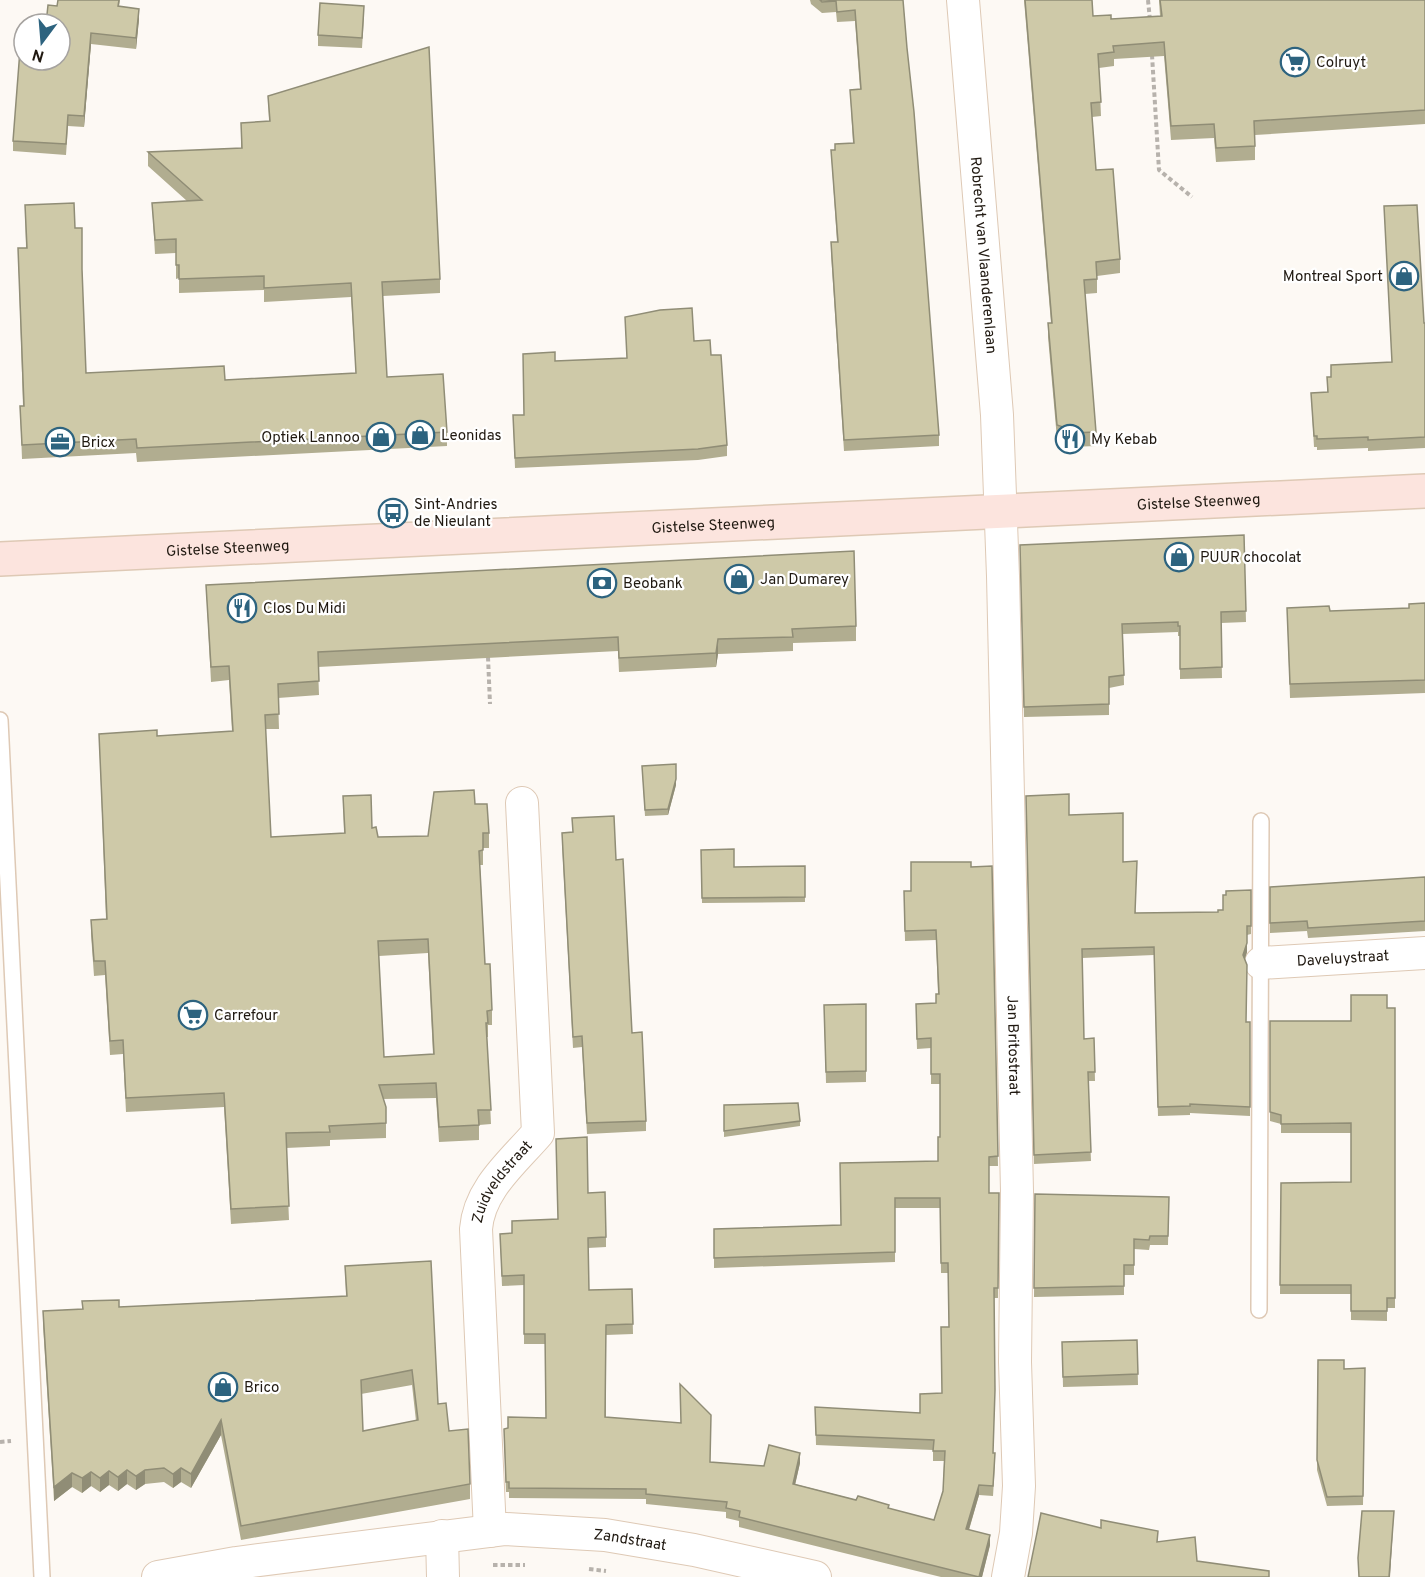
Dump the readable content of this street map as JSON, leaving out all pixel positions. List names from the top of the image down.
{
  "streets": {
    "main road": ["Gistelse Steenweg"],
    "street": [
      "Robrecht van Vlaanderenlaan",
      "Daveluystraat",
      "Jan Britostraat",
      "Zuidveldstraat",
      "Zandstraat"
    ]
  },
  "crossings": [
    ["Robrecht van Vlaanderenlaan", "Gistelse Steenweg"],
    ["Robrecht van Vlaanderenlaan", "Jan Britostraat"],
    ["Gistelse Steenweg", "Jan Britostraat"],
    ["Zuidveldstraat", "Zandstraat"]
  ],
  "places": {
    "supermarket": ["Colruyt", "Carrefour"],
    "shop": [
      "Montreal Sport",
      "Leonidas",
      "Optiek Lannoo",
      "PUUR chocolat",
      "Jan Dumarey",
      "Brico"
    ],
    "restaurant": ["My Kebab", "Clos Du Midi"],
    "office": ["Bricx"],
    "bus stop": ["Sint-Andries de Nieulant"],
    "bank": ["Beobank"]
  },
  "north": "bottom"
}
